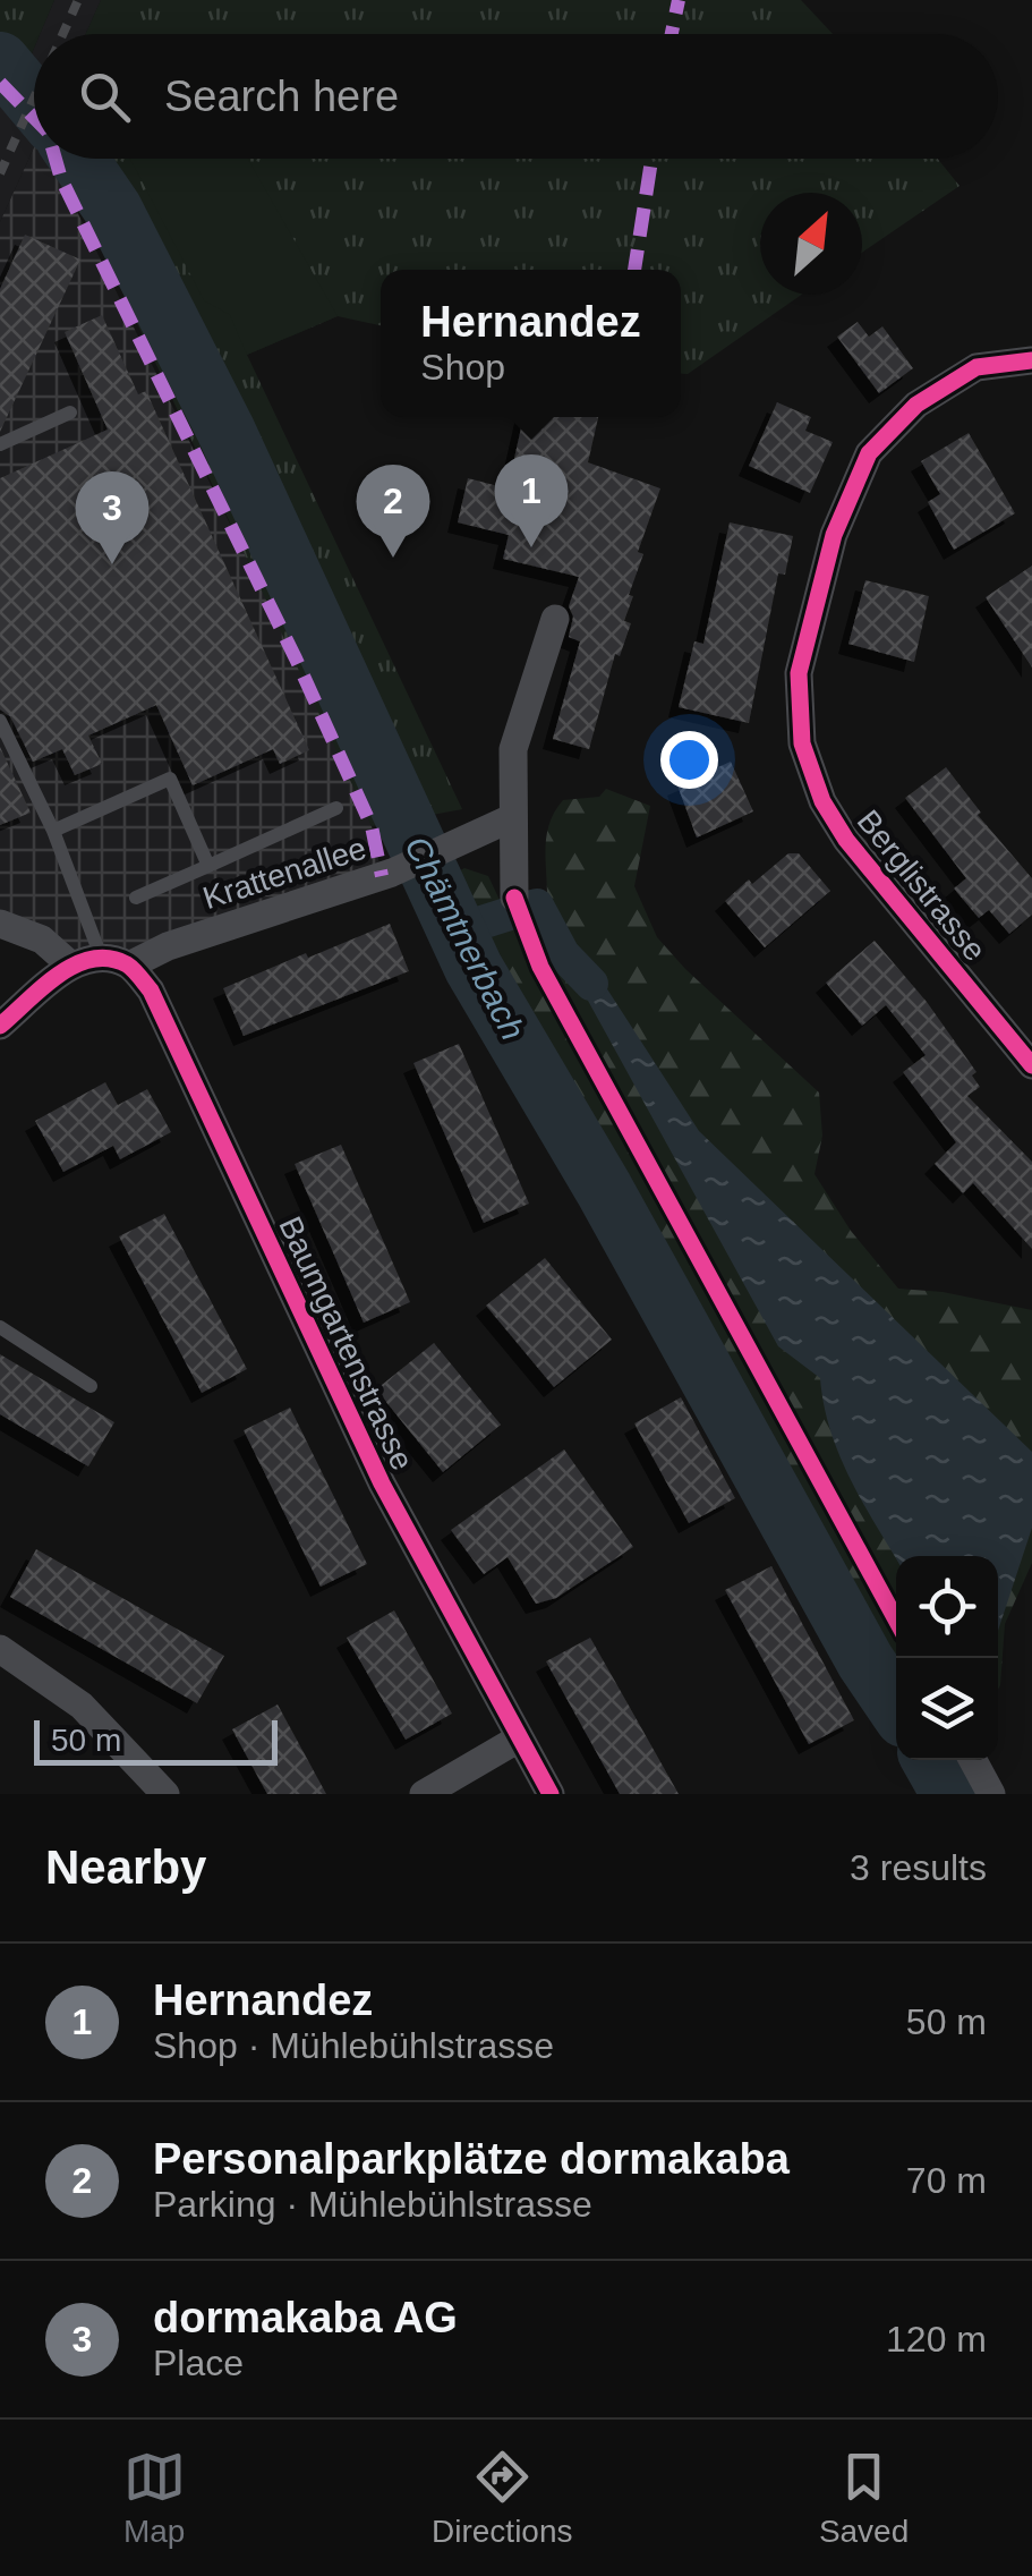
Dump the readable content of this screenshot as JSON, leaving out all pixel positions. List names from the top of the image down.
{
  "streets": {
    "street": ["Krattenallee", "Berglistrasse", "Baumgartenstrasse"]
  },
  "crossings": [
    ["Krattenallee", "Baumgartenstrasse"]
  ],
  "water": ["Chämtnerbach"],
  "scale_bar": "50 m",
  "north": "top right",
  "page": {
    "search": "Search here",
    "popup": ["Hernandez", "Shop"],
    "pins": ["1", "2", "3"],
    "scale": "50 m",
    "heading": ["Nearby", "3 results"],
    "list": [
      {
        "mark": "1",
        "name": "Hernandez",
        "note": "Shop · Mühlebühlstrasse",
        "value": "50 m"
      },
      {
        "mark": "2",
        "name": "Personalparkplätze dormakaba",
        "note": "Parking · Mühlebühlstrasse",
        "value": "70 m"
      },
      {
        "mark": "3",
        "name": "dormakaba AG",
        "note": "Place",
        "value": "120 m"
      }
    ],
    "nav": ["Map", "Directions", "Saved"]
  }
}
